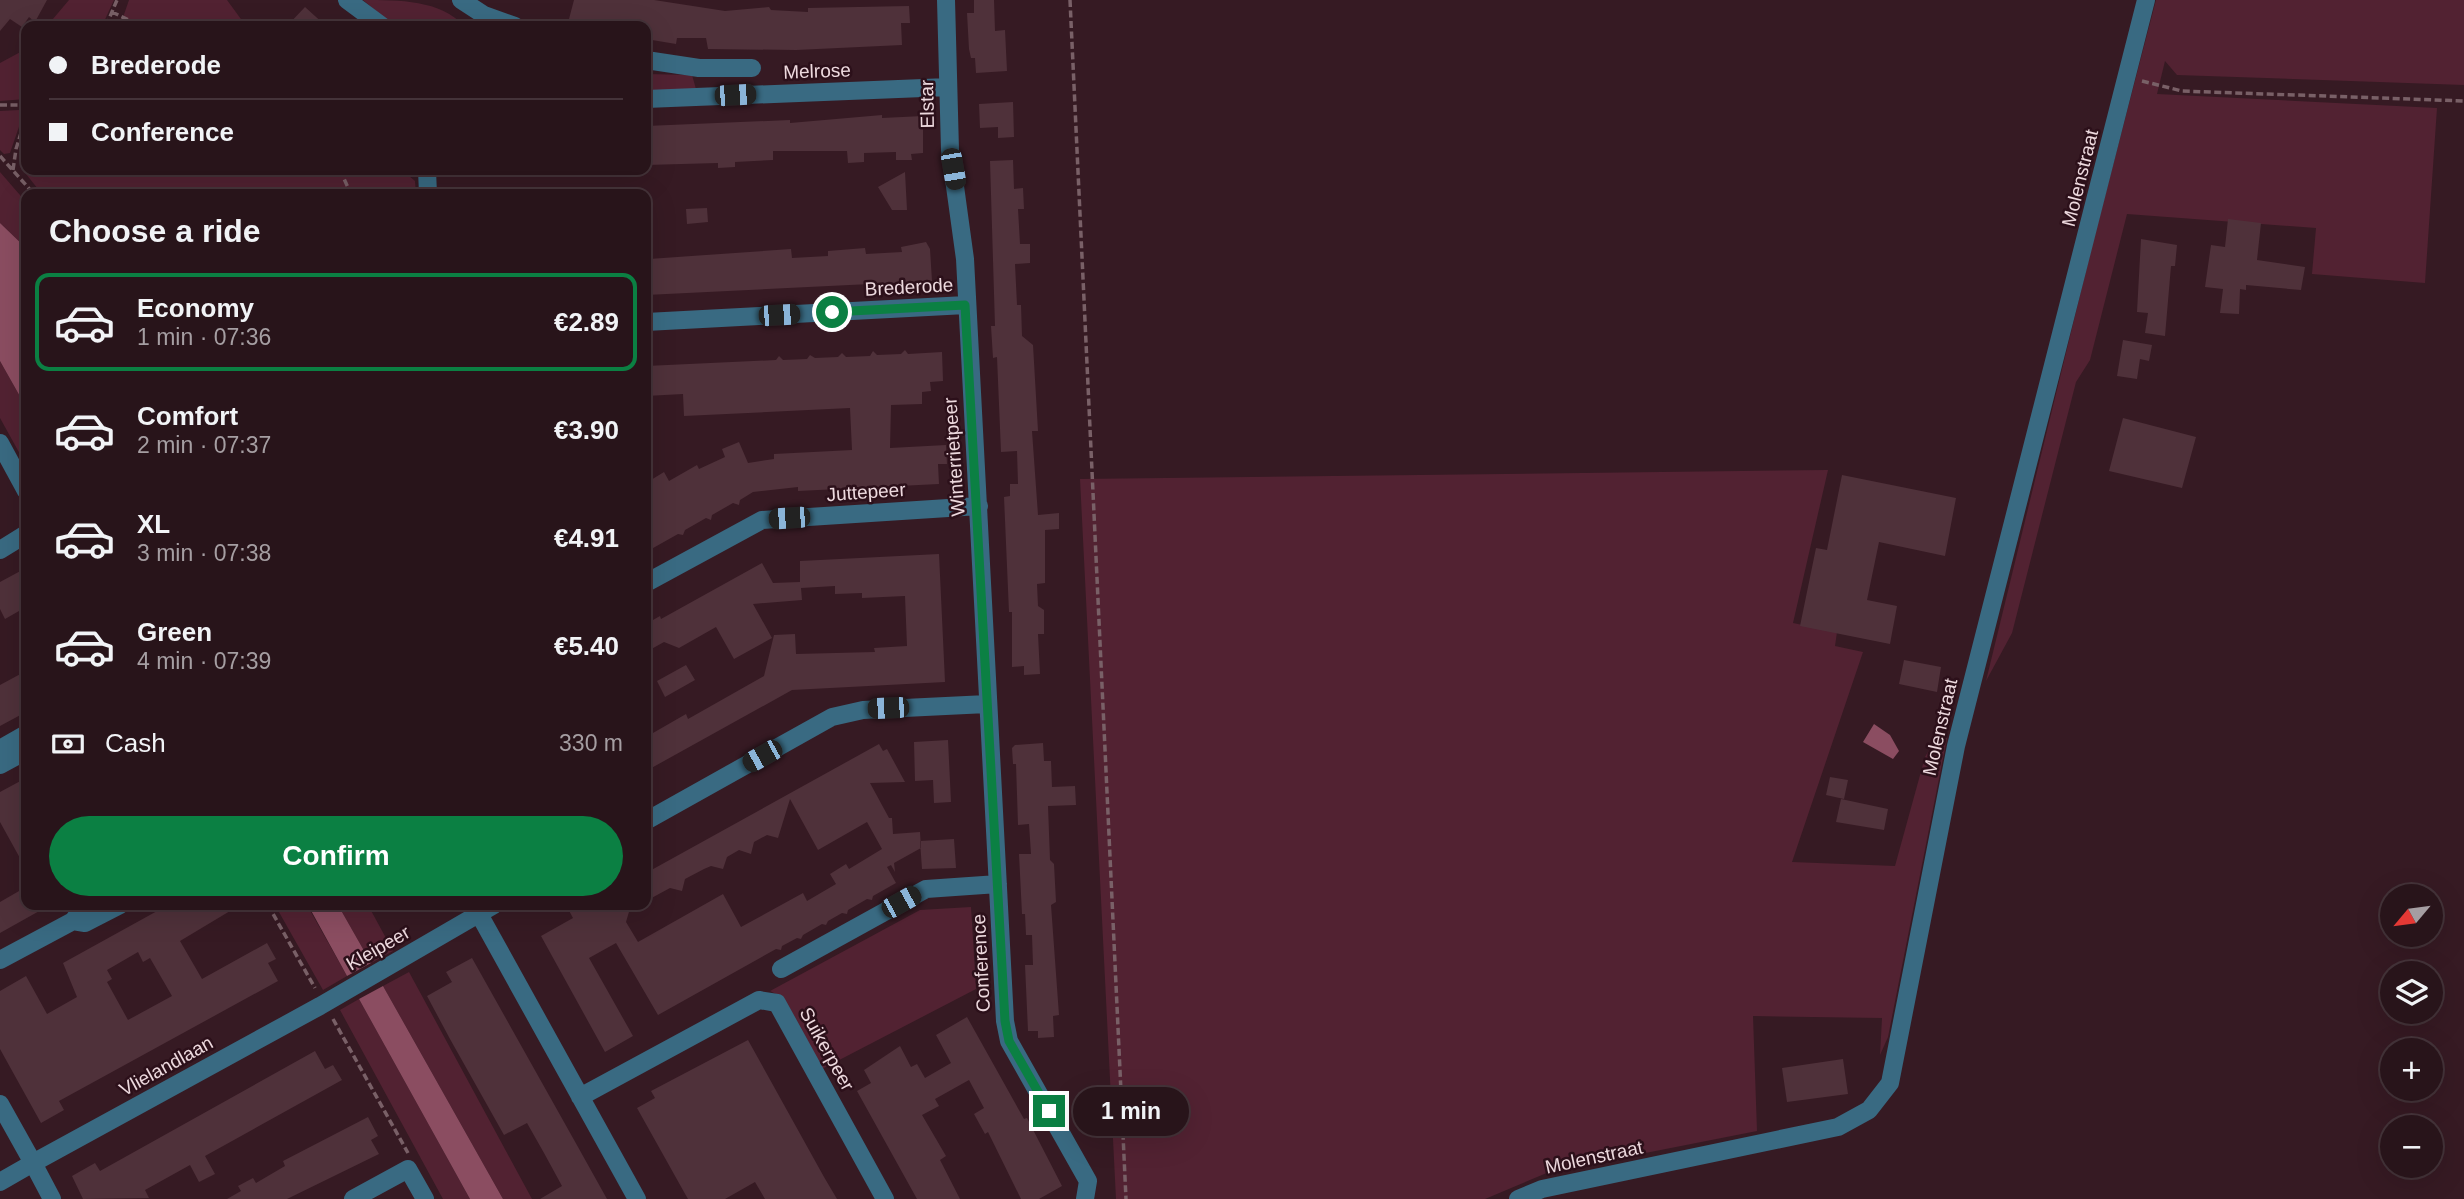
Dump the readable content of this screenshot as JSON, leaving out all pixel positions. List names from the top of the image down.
{
  "streets": {
    "street": [
      "Melrose",
      "Elstar",
      "Molenstraat",
      "Brederode",
      "Winterrietpeer",
      "Juttepeer",
      "Kleipeer",
      "Conference",
      "Suikerpeer",
      "Vlielandlaan"
    ]
  },
  "crossings": [
    ["Melrose", "Elstar"],
    ["Elstar", "Winterrietpeer"],
    ["Brederode", "Winterrietpeer"],
    ["Winterrietpeer", "Juttepeer"],
    ["Winterrietpeer", "Conference"],
    ["Kleipeer", "Vlielandlaan"]
  ],
  "north": "bottom left",
  "page": {
    "banner": ["Brederode", "Conference"],
    "heading": "Choose a ride",
    "list": [
      {
        "name": "Economy",
        "note": "1 min · 07:36",
        "value": "€2.89"
      },
      {
        "name": "Comfort",
        "note": "2 min · 07:37",
        "value": "€3.90"
      },
      {
        "name": "XL",
        "note": "3 min · 07:38",
        "value": "€4.91"
      },
      {
        "name": "Green",
        "note": "4 min · 07:39",
        "value": "€5.40"
      }
    ],
    "pay": ["Cash", "330 m"],
    "buttons": "Confirm",
    "map_buttons": ["+", "−"],
    "bubble": "1 min"
  }
}
